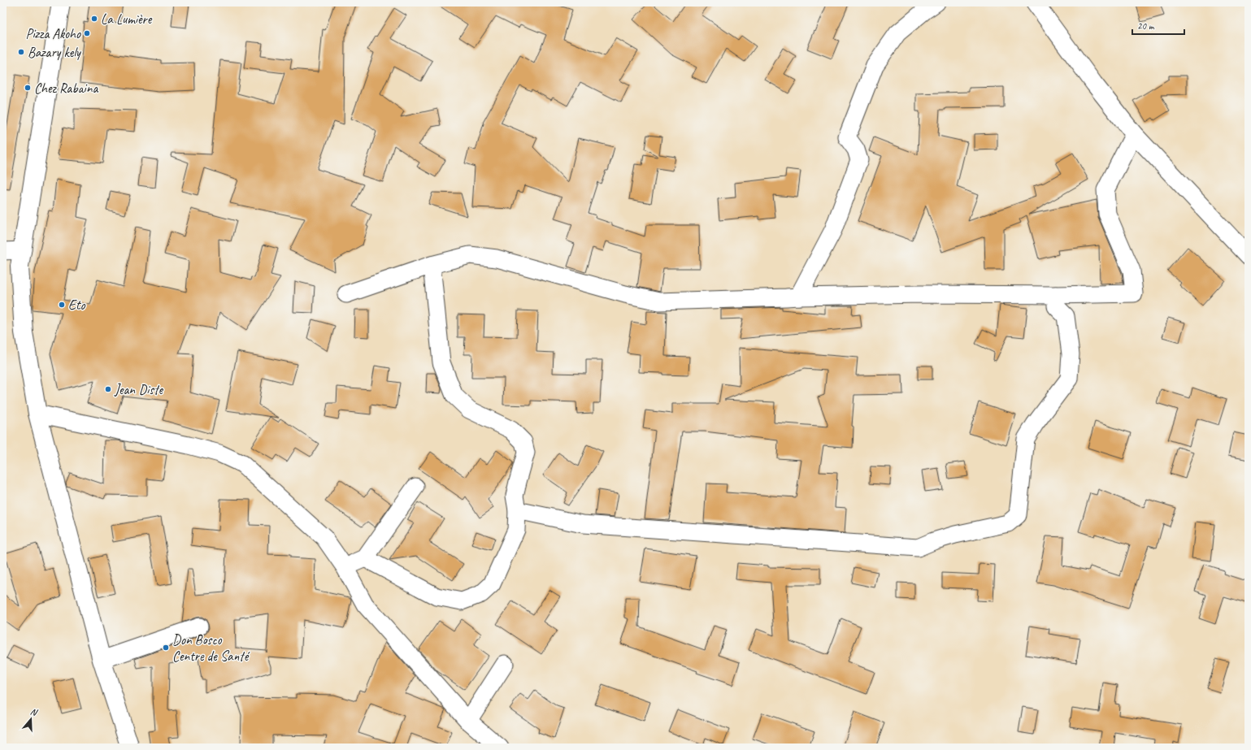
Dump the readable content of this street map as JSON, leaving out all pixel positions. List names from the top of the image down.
{
  "places": [
    "La Lumière",
    "Pizza Akoho",
    "Bazary kely",
    "Chez Rabaina",
    "Eto",
    "Jean Diste",
    "Don Bosco Centre de Santé"
  ],
  "scale_bar": "20 m",
  "north": "top"
}
